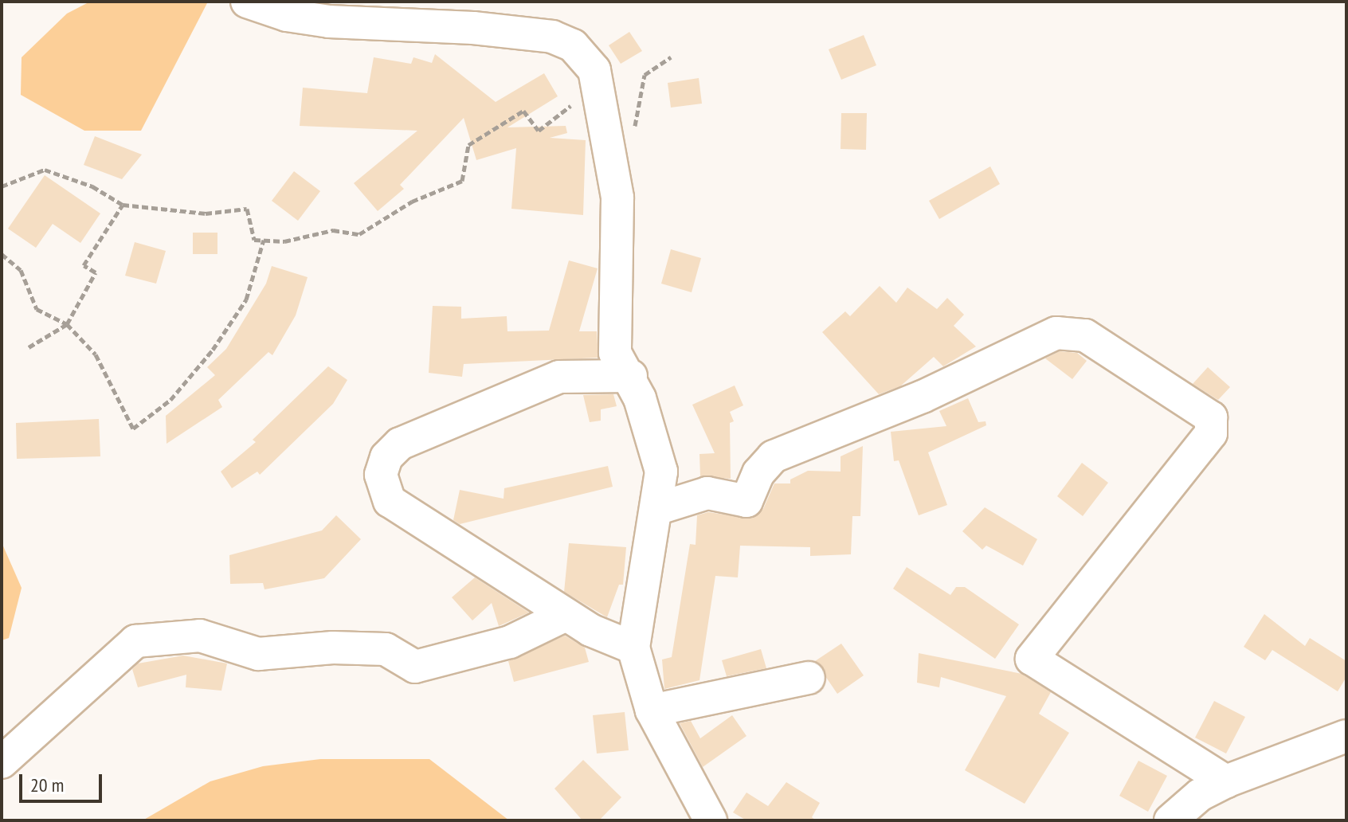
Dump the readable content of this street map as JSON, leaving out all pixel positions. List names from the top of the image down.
{
  "scale_bar": "20 m"
}
